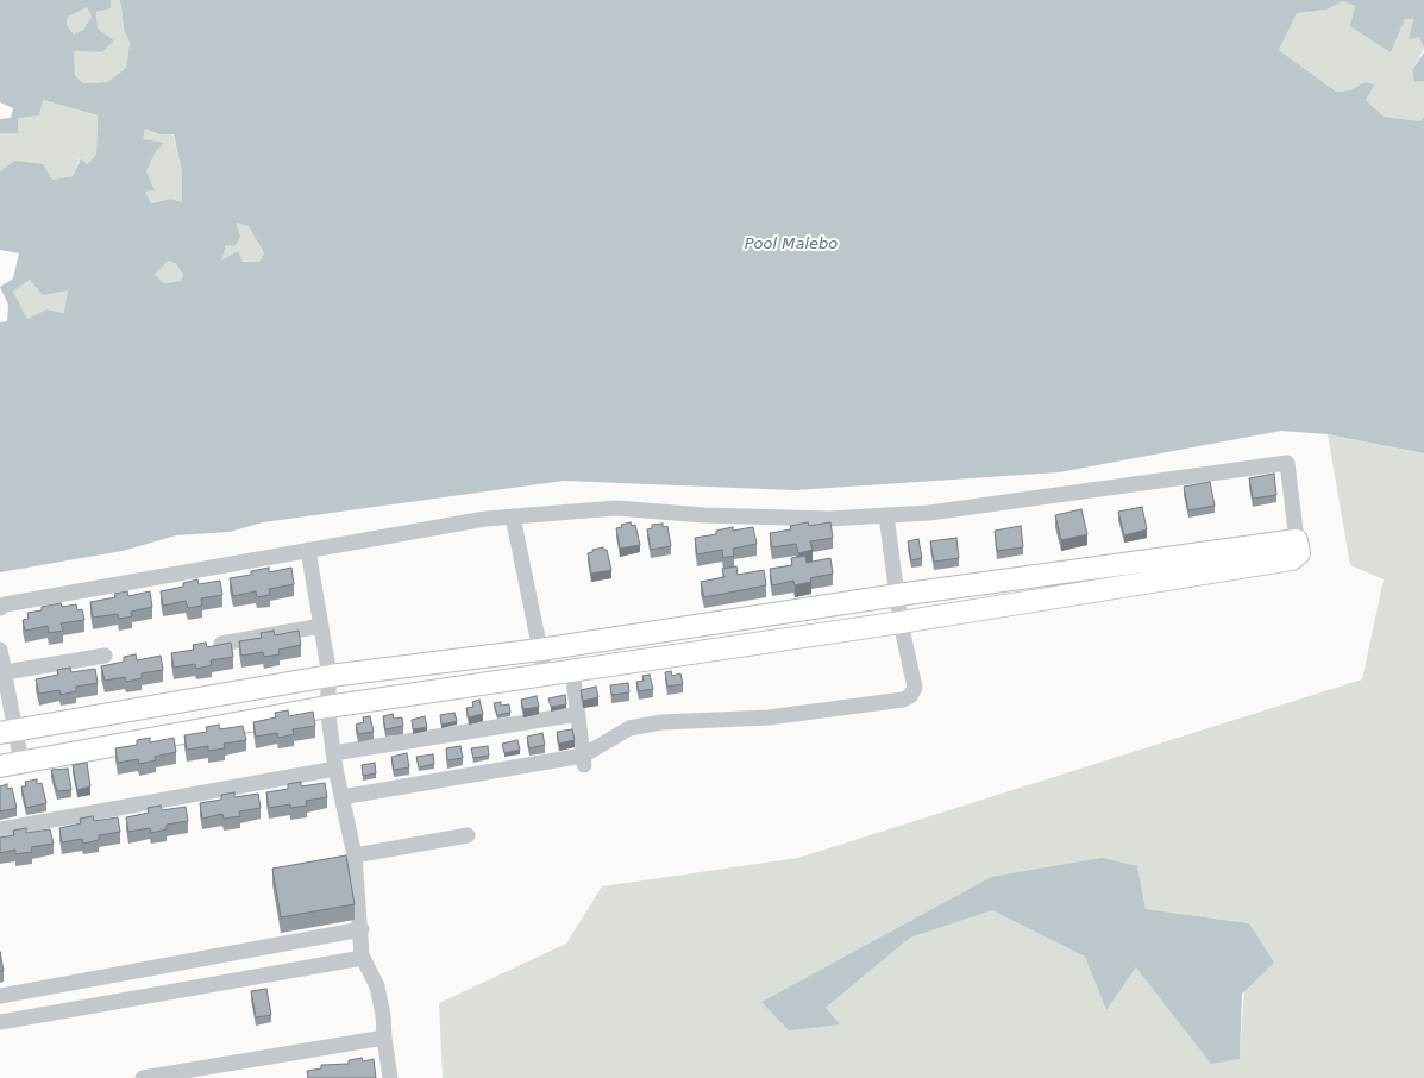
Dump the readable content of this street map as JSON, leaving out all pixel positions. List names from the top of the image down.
{
  "water": ["Pool Malebo"]
}
